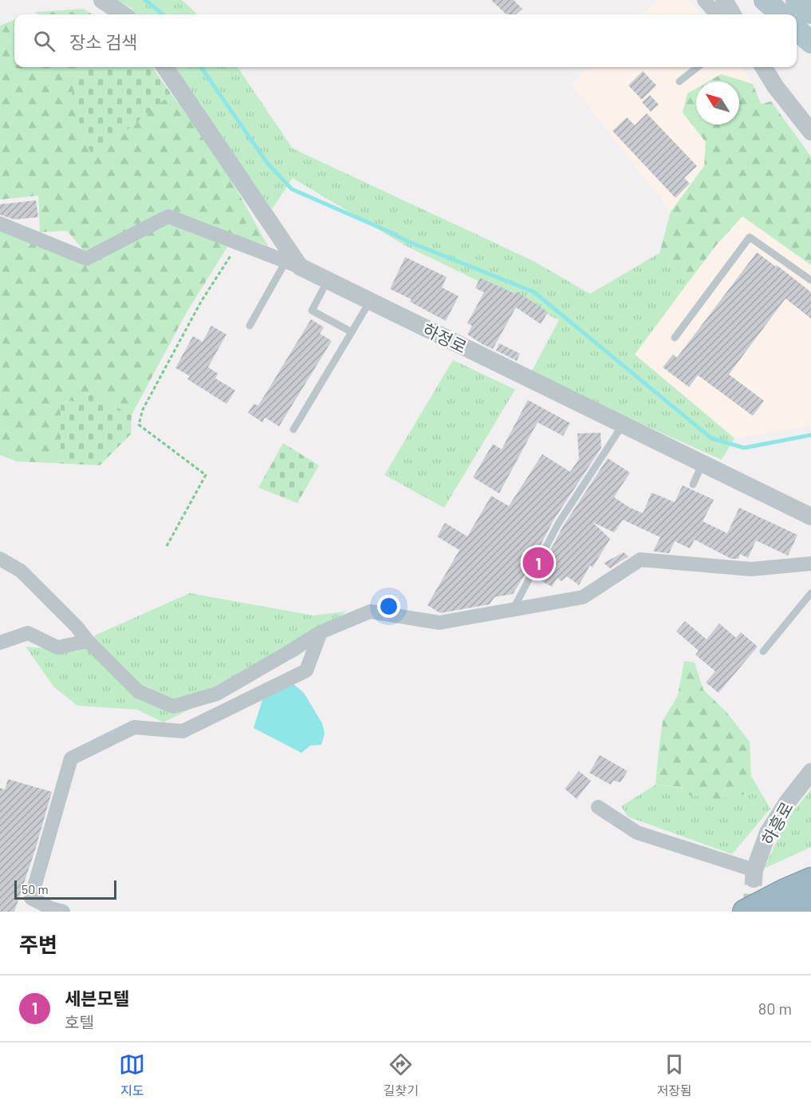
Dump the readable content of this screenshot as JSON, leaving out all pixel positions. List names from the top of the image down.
{
  "streets": {
    "street": ["하정로", "하흥로"]
  },
  "scale_bar": "50 m",
  "north": "top left",
  "page": {
    "search": "장소 검색",
    "pins": "1",
    "scale": "50 m",
    "heading": "주변",
    "list": [
      {
        "mark": "1",
        "name": "세븐모텔",
        "note": "호텔",
        "value": "80 m"
      }
    ],
    "nav": ["지도", "길찾기", "저장됨"]
  }
}
